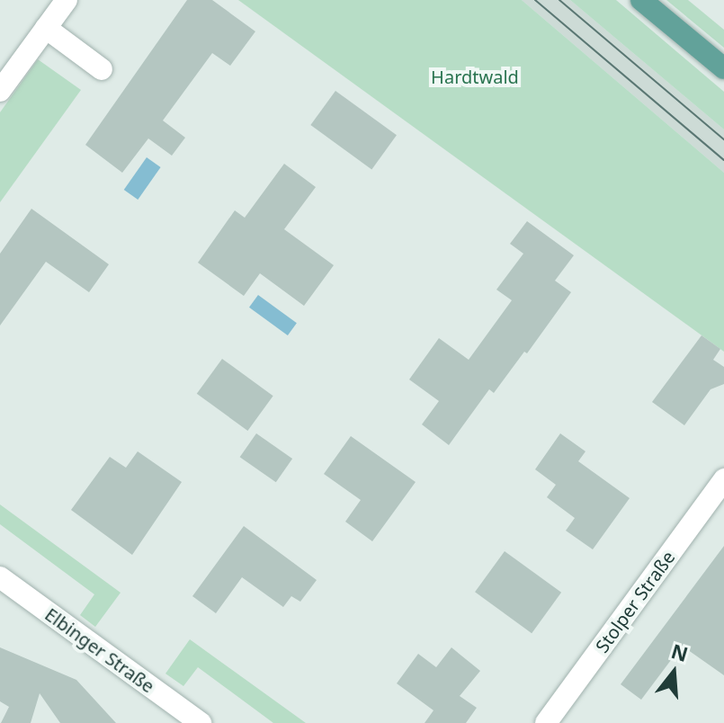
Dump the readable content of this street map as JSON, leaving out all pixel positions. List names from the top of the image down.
{
  "streets": {
    "street": ["Stolper Straße", "Elbinger Straße"]
  },
  "parks": ["Hardtwald"],
  "north": "top"
}
